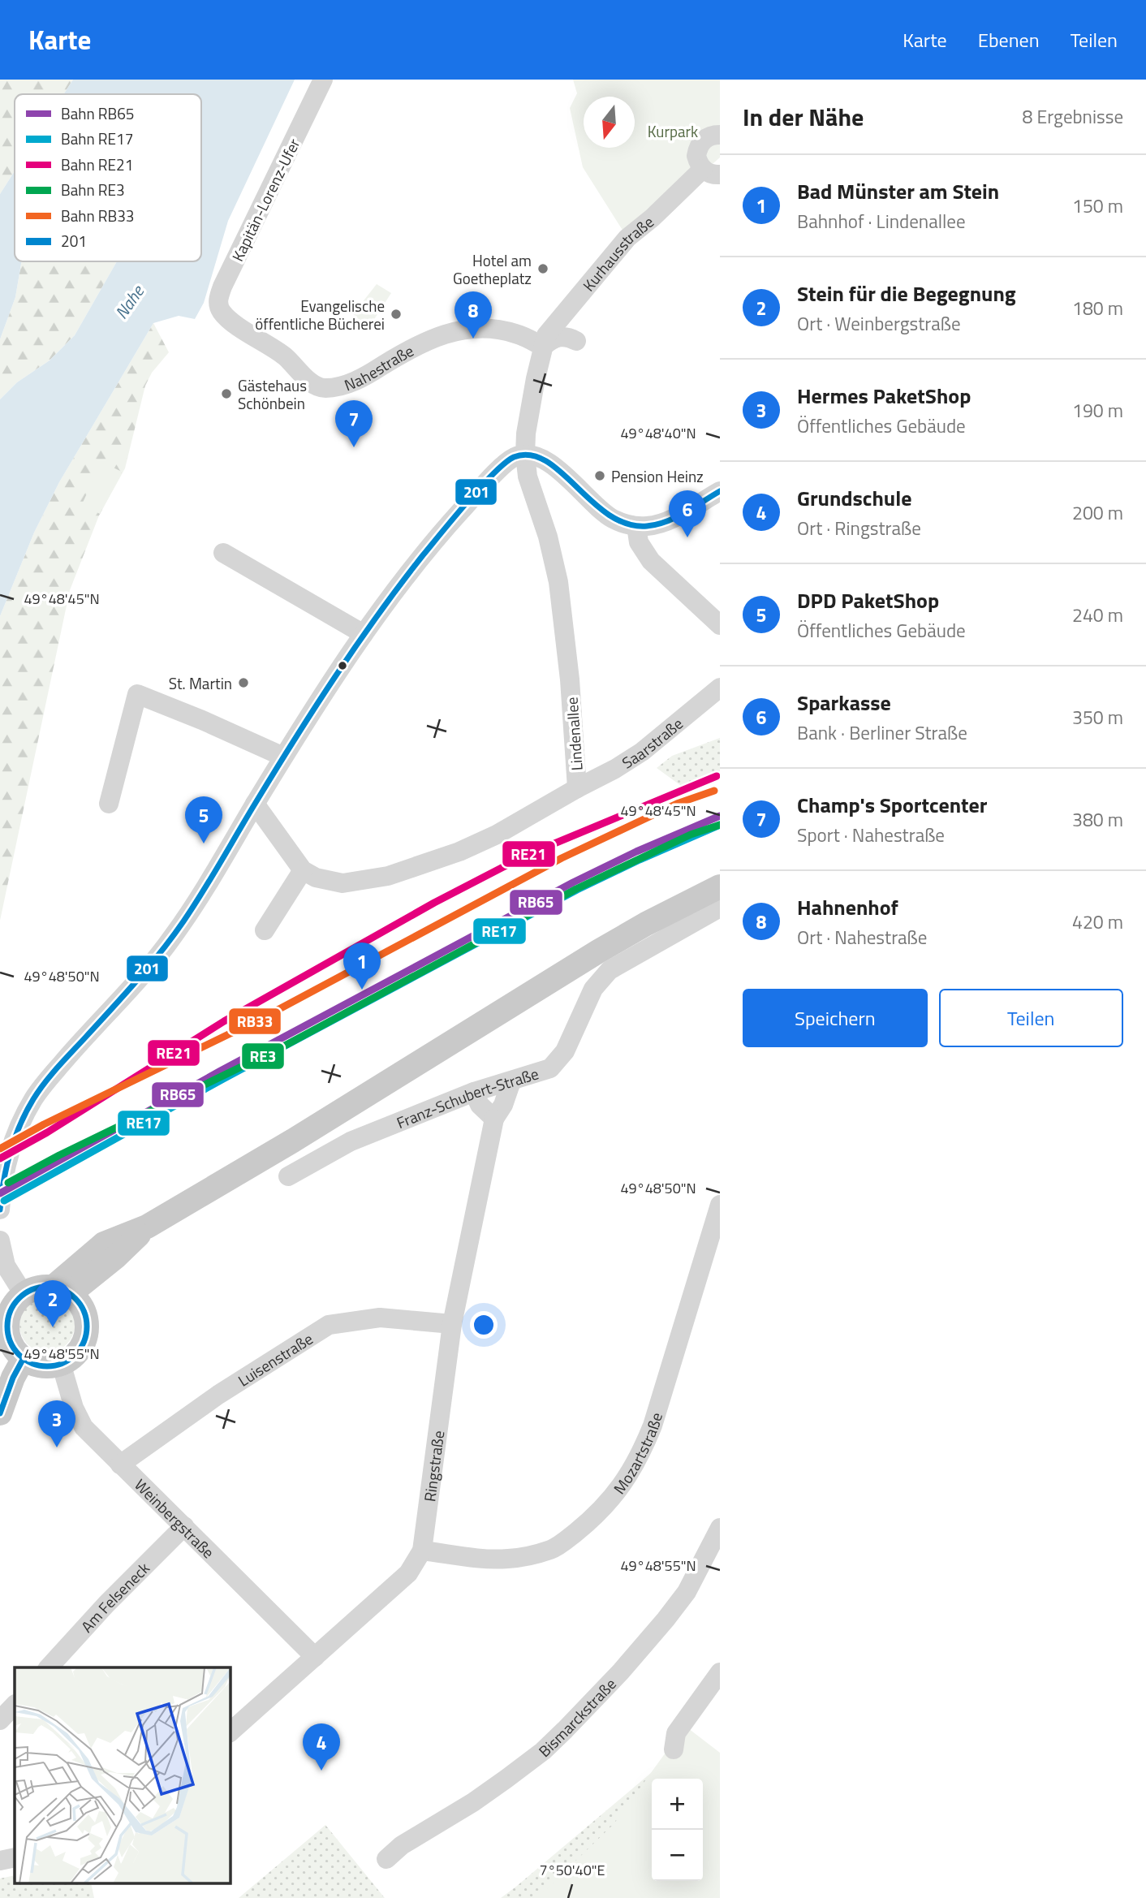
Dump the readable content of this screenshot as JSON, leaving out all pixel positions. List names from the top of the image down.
{
  "streets": {
    "street": [
      "Kapitän-Lorenz-Ufer",
      "Kurhausstraße",
      "Nahestraße",
      "Lindenallee",
      "Saarstraße",
      "Franz-Schubert-Straße",
      "Luisenstraße",
      "Mozartstraße",
      "Ringstraße",
      "Weinbergstraße",
      "Am Felseneck",
      "Bismarckstraße"
    ]
  },
  "crossings": [
    ["Kapitän-Lorenz-Ufer", "Nahestraße"],
    ["Kurhausstraße", "Nahestraße"],
    ["Kurhausstraße", "Lindenallee"],
    ["Lindenallee", "Saarstraße"],
    ["Franz-Schubert-Straße", "Ringstraße"],
    ["Luisenstraße", "Ringstraße"],
    ["Luisenstraße", "Weinbergstraße"],
    ["Mozartstraße", "Ringstraße"],
    ["Ringstraße", "Weinbergstraße"],
    ["Weinbergstraße", "Am Felseneck"]
  ],
  "water": ["Nahe"],
  "parks": ["Kurpark"],
  "places": [
    "Hotel am Goetheplatz",
    "Evangelische öffentliche Bücherei",
    "Gästehaus Schönbein",
    "Pension Heinz",
    "St. Martin"
  ],
  "lines": [
    "transit line 201",
    "rail line RE21",
    "rail line RB33",
    "rail line RB65",
    "rail line RE17",
    "rail line RE3"
  ],
  "legend": [
    "Bahn RB65",
    "Bahn RE17",
    "Bahn RE21",
    "Bahn RE3",
    "Bahn RB33",
    "201"
  ],
  "north": "bottom",
  "page": {
    "header": "Karte",
    "nav": ["Karte", "Ebenen", "Teilen"],
    "heading": ["In der Nähe", "8 Ergebnisse"],
    "list": [
      {
        "mark": "1",
        "name": "Bad Münster am Stein",
        "note": "Bahnhof · Lindenallee",
        "value": "150 m"
      },
      {
        "mark": "2",
        "name": "Stein für die Begegnung",
        "note": "Ort · Weinbergstraße",
        "value": "180 m"
      },
      {
        "mark": "3",
        "name": "Hermes PaketShop",
        "note": "Öffentliches Gebäude",
        "value": "190 m"
      },
      {
        "mark": "4",
        "name": "Grundschule",
        "note": "Ort · Ringstraße",
        "value": "200 m"
      },
      {
        "mark": "5",
        "name": "DPD PaketShop",
        "note": "Öffentliches Gebäude",
        "value": "240 m"
      },
      {
        "mark": "6",
        "name": "Sparkasse",
        "note": "Bank · Berliner Straße",
        "value": "350 m"
      },
      {
        "mark": "7",
        "name": "Champ's Sportcenter",
        "note": "Sport · Nahestraße",
        "value": "380 m"
      },
      {
        "mark": "8",
        "name": "Hahnenhof",
        "note": "Ort · Nahestraße",
        "value": "420 m"
      }
    ],
    "pins": [
      "8",
      "7",
      "6",
      "5",
      "1",
      "2",
      "3",
      "4"
    ],
    "buttons": ["Speichern", "Teilen"],
    "map_buttons": ["+", "−"]
  },
  "coordinates": [
    "49°48'40\"N",
    "49°48'45\"N",
    "49°48'50\"N",
    "49°48'55\"N",
    "7°50'40\"E"
  ]
}
